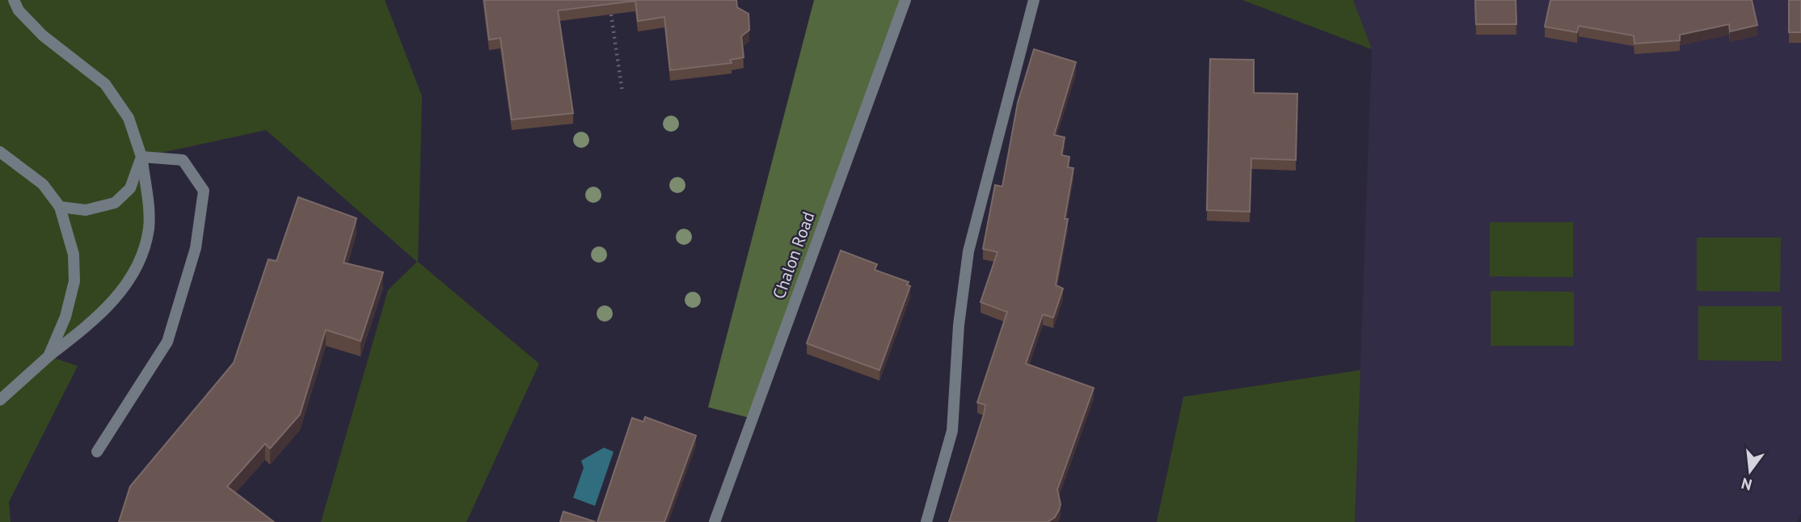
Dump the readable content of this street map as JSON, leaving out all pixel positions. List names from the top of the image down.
{
  "streets": {
    "street": ["Chalon Road"]
  },
  "north": "bottom"
}
